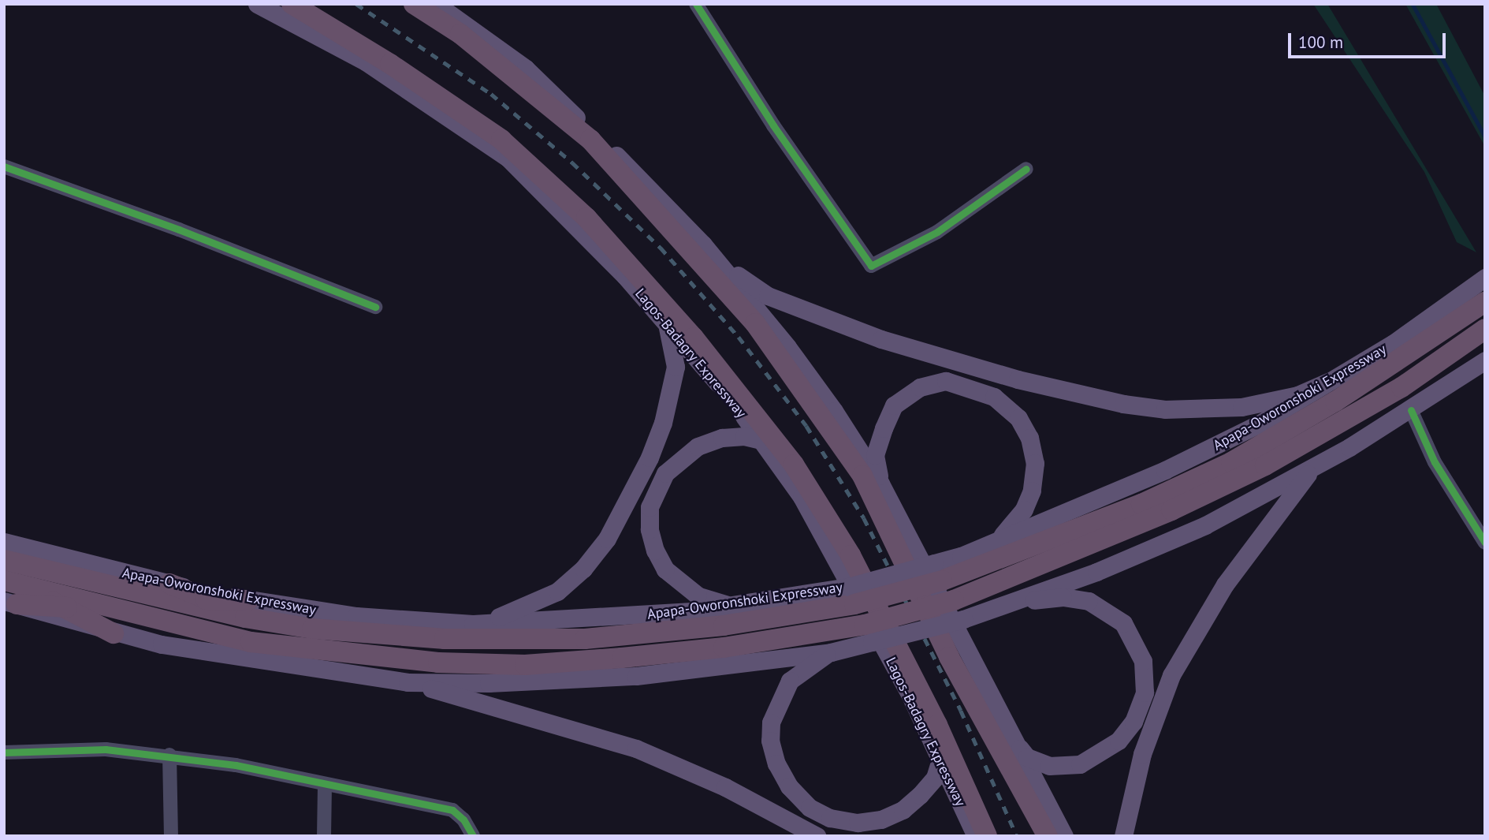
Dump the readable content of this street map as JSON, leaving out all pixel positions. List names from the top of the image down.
{
  "streets": {
    "highway": ["Lagos-Badagry Expressway", "Apapa-Oworonshoki Expressway"]
  },
  "scale_bar": "100 m"
}
